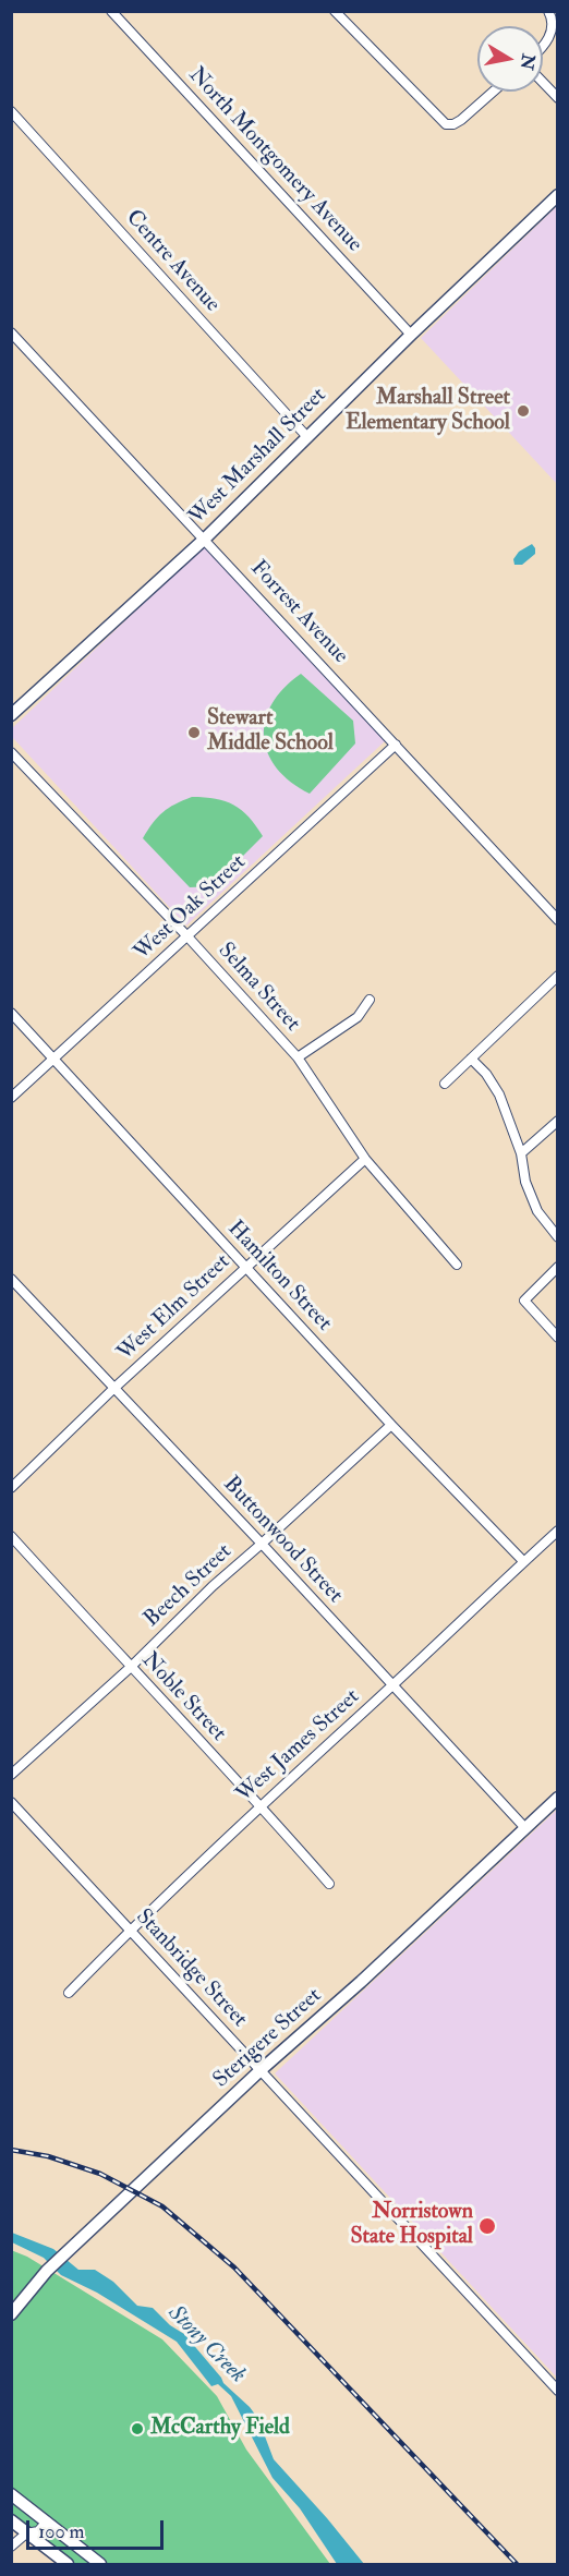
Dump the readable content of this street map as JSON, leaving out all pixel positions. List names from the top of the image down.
{
  "streets": {
    "street": [
      "North Montgomery Avenue",
      "Centre Avenue",
      "West Marshall Street",
      "Forrest Avenue",
      "West Oak Street",
      "Selma Street",
      "Hamilton Street",
      "West Elm Street",
      "Buttonwood Street",
      "Beech Street",
      "Noble Street",
      "West James Street",
      "Stanbridge Street",
      "Sterigere Street"
    ]
  },
  "crossings": [
    ["North Montgomery Avenue", "West Marshall Street"],
    ["Centre Avenue", "West Marshall Street"],
    ["West Marshall Street", "Forrest Avenue"],
    ["Forrest Avenue", "West Oak Street"],
    ["West Oak Street", "Selma Street"],
    ["West Oak Street", "Hamilton Street"],
    ["Selma Street", "West Elm Street"],
    ["Hamilton Street", "West Elm Street"],
    ["Hamilton Street", "Beech Street"],
    ["Hamilton Street", "West James Street"],
    ["West Elm Street", "Buttonwood Street"],
    ["Buttonwood Street", "Beech Street"],
    ["Buttonwood Street", "West James Street"],
    ["Buttonwood Street", "Sterigere Street"],
    ["Beech Street", "Noble Street"],
    ["Noble Street", "West James Street"],
    ["West James Street", "Stanbridge Street"],
    ["Stanbridge Street", "Sterigere Street"]
  ],
  "water": ["Stony Creek"],
  "places": [
    "Marshall Street Elementary School",
    "Stewart Middle School",
    "Norristown State Hospital",
    "McCarthy Field"
  ],
  "scale_bar": "100 m",
  "north": "right"
}
